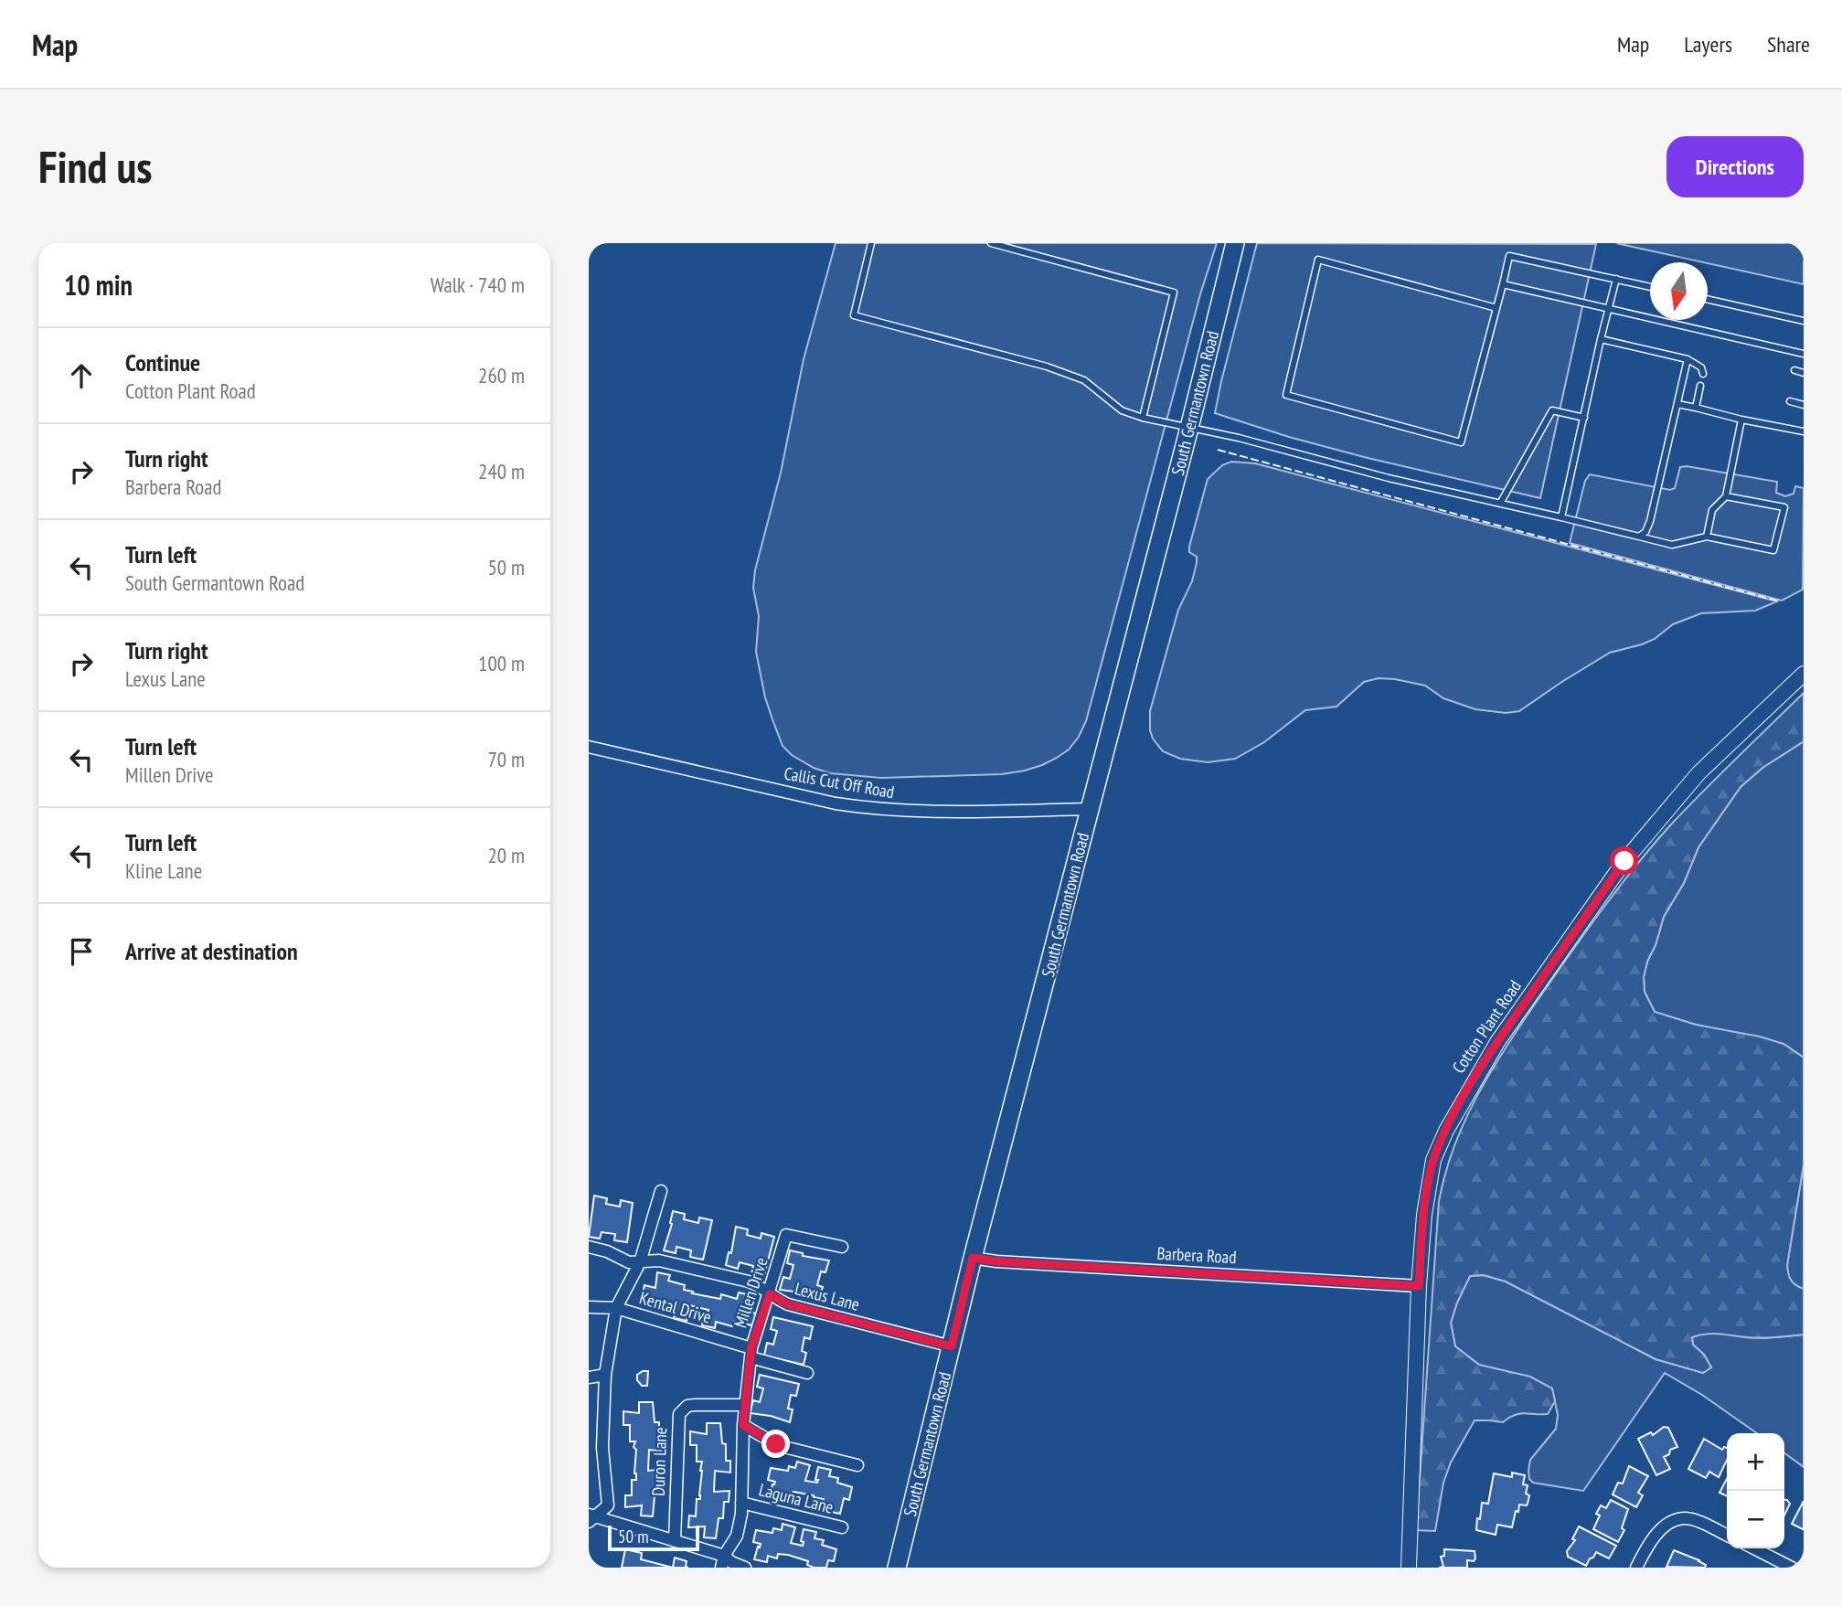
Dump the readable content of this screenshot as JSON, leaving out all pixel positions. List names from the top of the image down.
{
  "streets": {
    "main road": ["South Germantown Road"],
    "street": [
      "Callis Cut Off Road",
      "Cotton Plant Road",
      "Barbera Road",
      "Millen Drive",
      "Lexus Lane",
      "Kental Drive",
      "Duron Lane",
      "Laguna Lane"
    ]
  },
  "crossings": [
    ["South Germantown Road", "Callis Cut Off Road"],
    ["South Germantown Road", "Barbera Road"],
    ["South Germantown Road", "Lexus Lane"],
    ["Cotton Plant Road", "Barbera Road"],
    ["Millen Drive", "Lexus Lane"],
    ["Millen Drive", "Kental Drive"],
    ["Millen Drive", "Duron Lane"],
    ["Millen Drive", "Laguna Lane"]
  ],
  "scale_bar": "50 m",
  "north": "bottom",
  "page": {
    "header": "Map",
    "nav": ["Map", "Layers", "Share"],
    "buttons": "Directions",
    "title": "Find us",
    "heading": ["10 min", "Walk · 740 m"],
    "list": [
      ["Continue", "Cotton Plant Road", "260 m"],
      ["Turn right", "Barbera Road", "240 m"],
      ["Turn left", "South Germantown Road", "50 m"],
      ["Turn right", "Lexus Lane", "100 m"],
      ["Turn left", "Millen Drive", "70 m"],
      ["Turn left", "Kline Lane", "20 m"],
      "Arrive at destination"
    ],
    "map_buttons": ["+", "−"],
    "scale": "50 m"
  }
}
